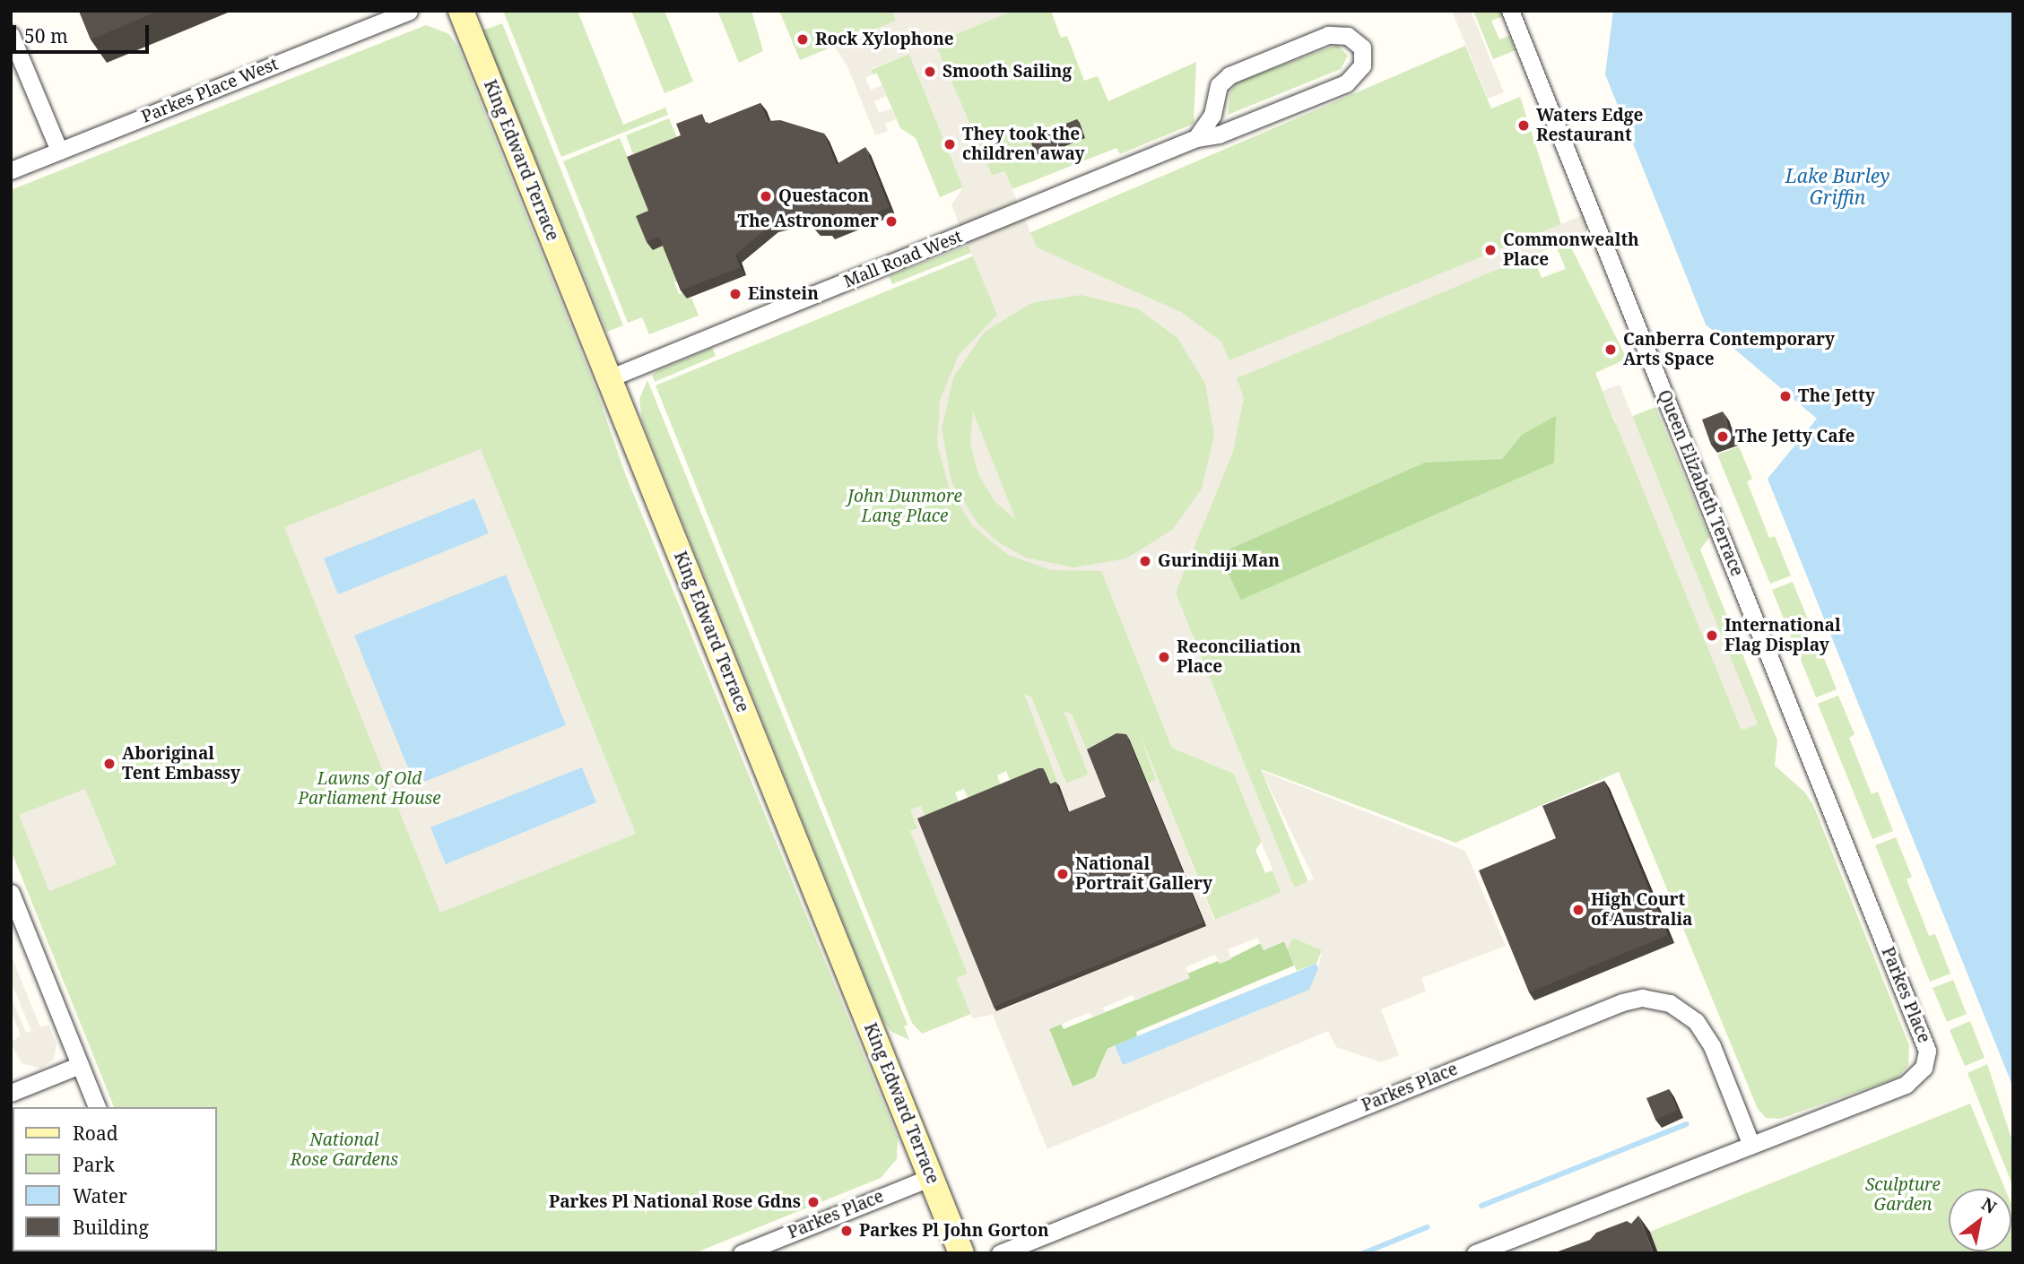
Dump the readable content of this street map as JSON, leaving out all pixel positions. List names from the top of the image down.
{
  "streets": {
    "main road": ["King Edward Terrace"],
    "street": [
      "Parkes Place West",
      "Mall Road West",
      "Queen Elizabeth Terrace",
      "Parkes Place"
    ]
  },
  "crossings": [
    ["King Edward Terrace", "Mall Road West"],
    ["King Edward Terrace", "Parkes Place"],
    ["Queen Elizabeth Terrace", "Parkes Place"]
  ],
  "water": ["Lake Burley Griffin"],
  "parks": [
    "John Dunmore Lang Place",
    "Lawns of Old Parliament House",
    "National Rose Gardens",
    "Sculpture Garden"
  ],
  "places": [
    "Rock Xylophone",
    "Smooth Sailing",
    "Waters Edge Restaurant",
    "They took the children away",
    "Questacon",
    "The Astronomer",
    "Commonwealth Place",
    "Einstein",
    "Canberra Contemporary Arts Space",
    "The Jetty",
    "The Jetty Cafe",
    "Gurindiji Man",
    "International Flag Display",
    "Reconciliation Place",
    "Aboriginal Tent Embassy",
    "National Portrait Gallery",
    "High Court of Australia",
    "Parkes Pl National Rose Gdns",
    "Parkes Pl John Gorton"
  ],
  "legend": [
    "Road",
    "Park",
    "Water",
    "Building"
  ],
  "scale_bar": "50 m",
  "north": "top right"
}
